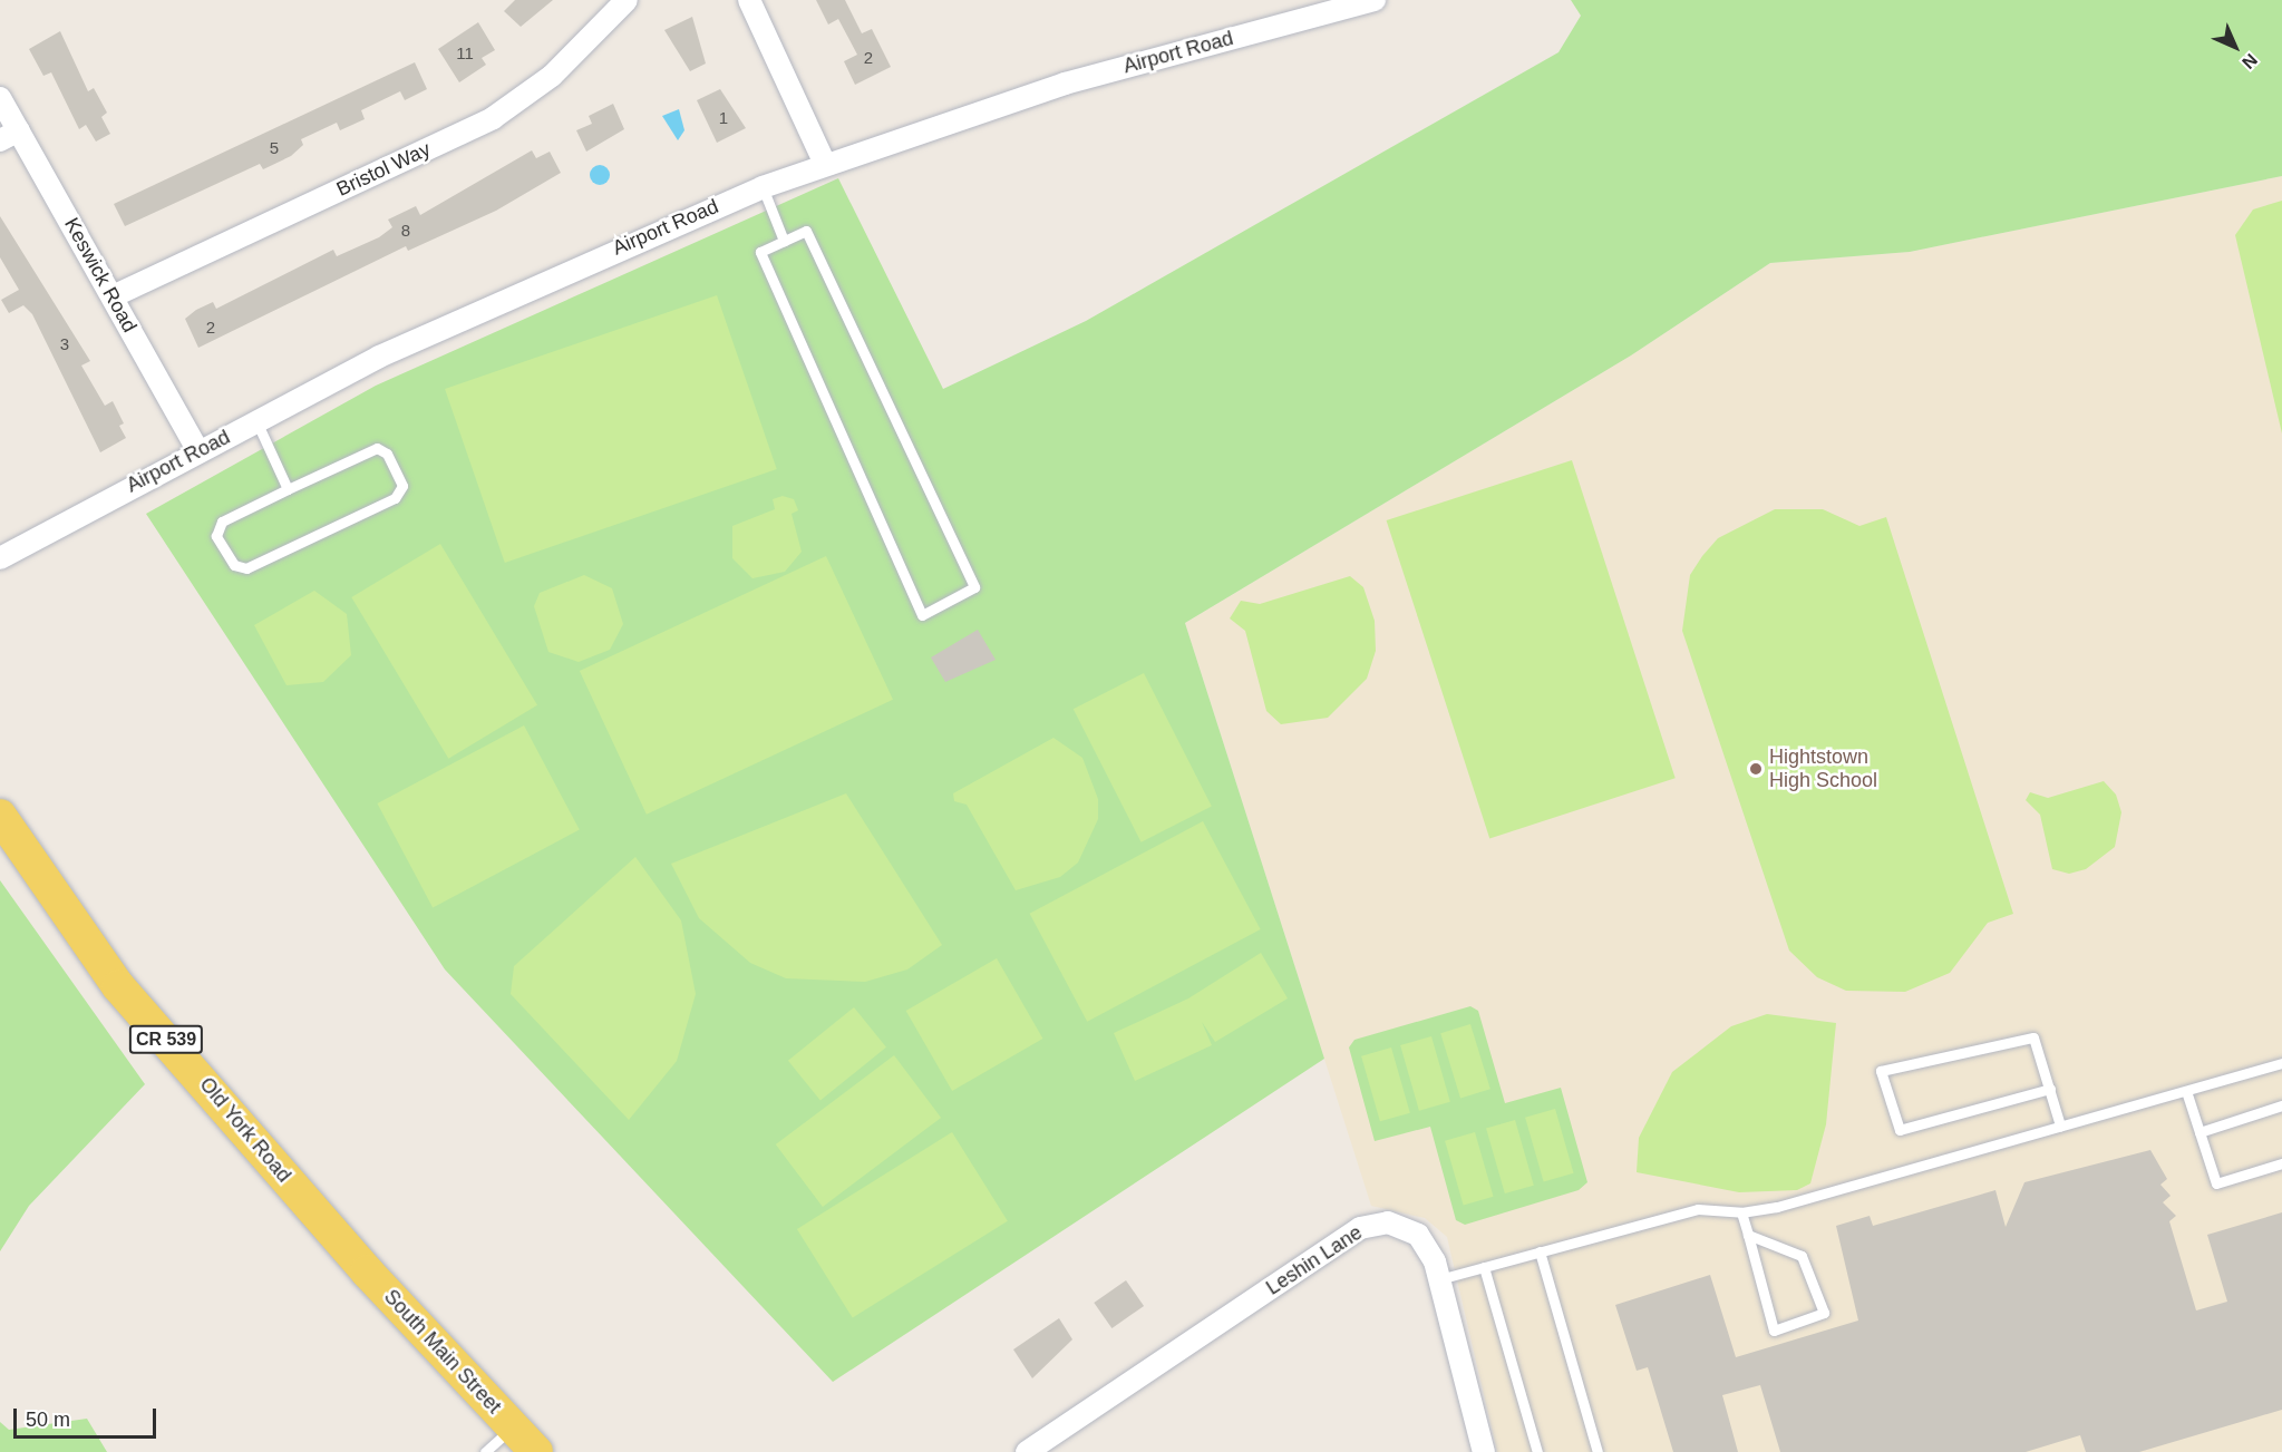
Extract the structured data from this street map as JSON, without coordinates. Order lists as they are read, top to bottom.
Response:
{
  "streets": {
    "main road": ["CR 539", "Old York Road", "South Main Street"],
    "street": [
      "Airport Road",
      "Bristol Way",
      "Keswick Road",
      "Leshin Lane"
    ]
  },
  "crossings": [
    ["Airport Road", "Keswick Road"],
    ["Bristol Way", "Keswick Road"],
    ["Old York Road", "South Main Street"]
  ],
  "places": ["Hightstown High School"],
  "house_numbers": [
    "11",
    "2",
    "1",
    "5",
    "8",
    "2",
    "3"
  ],
  "scale_bar": "50 m",
  "north": "bottom right"
}
